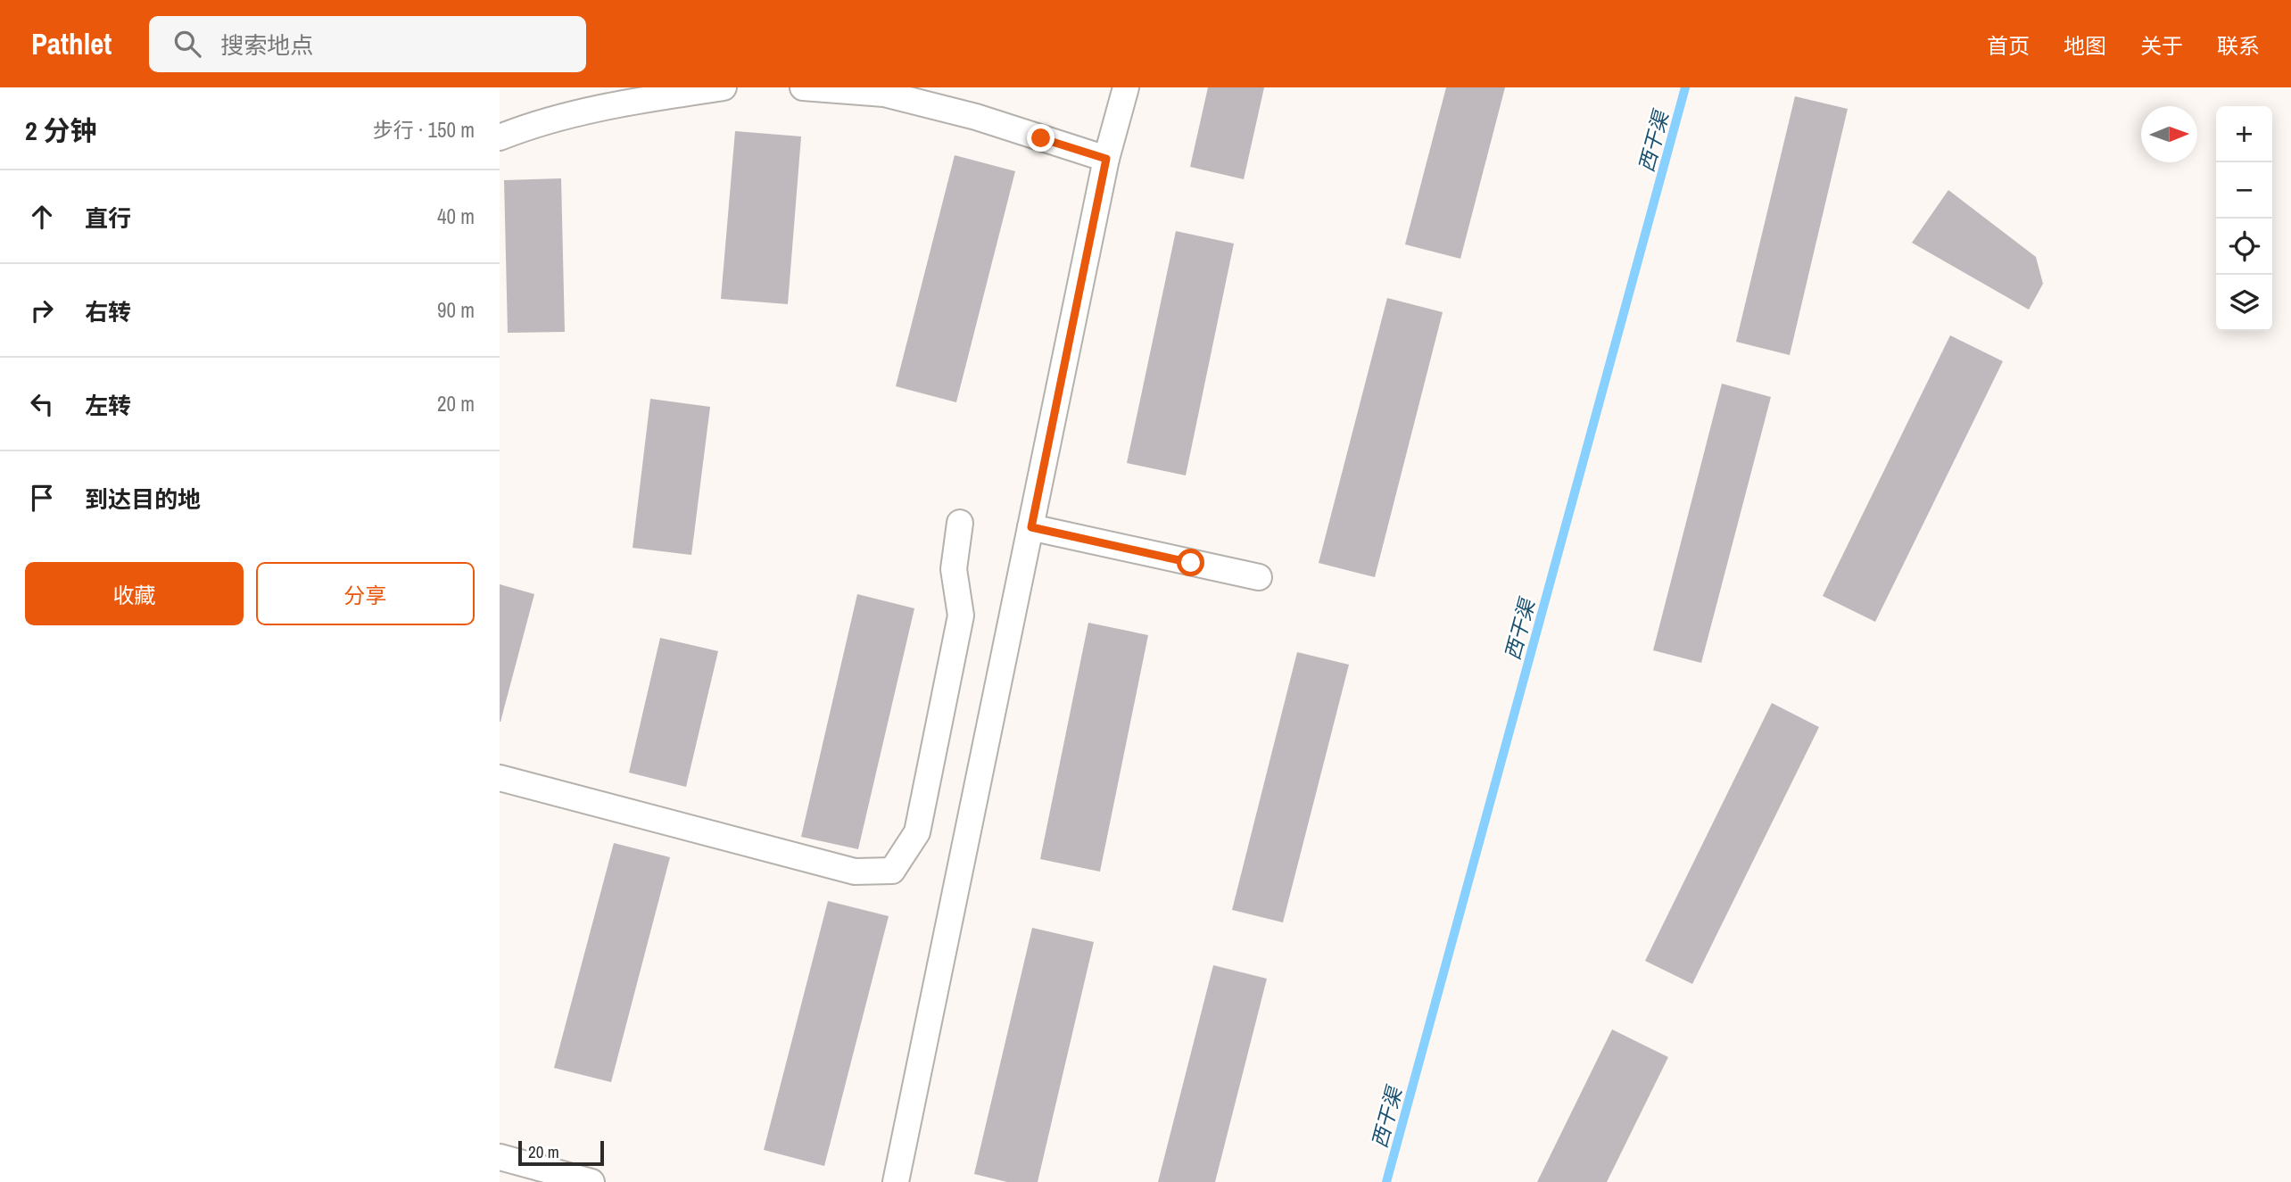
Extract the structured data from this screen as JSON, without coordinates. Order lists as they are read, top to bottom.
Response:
{
  "water": ["西干渠"],
  "scale_bar": "20 m",
  "north": "right",
  "page": {
    "header": "Pathlet",
    "search": "搜索地点",
    "nav": [
      "首页",
      "地图",
      "关于",
      "联系"
    ],
    "heading": ["2 分钟", "步行 · 150 m"],
    "map_buttons": ["+", "−"],
    "list": [
      ["直行", "40 m"],
      ["右转", "90 m"],
      ["左转", "20 m"],
      "到达目的地"
    ],
    "buttons": ["收藏", "分享"],
    "scale": "20 m"
  }
}
